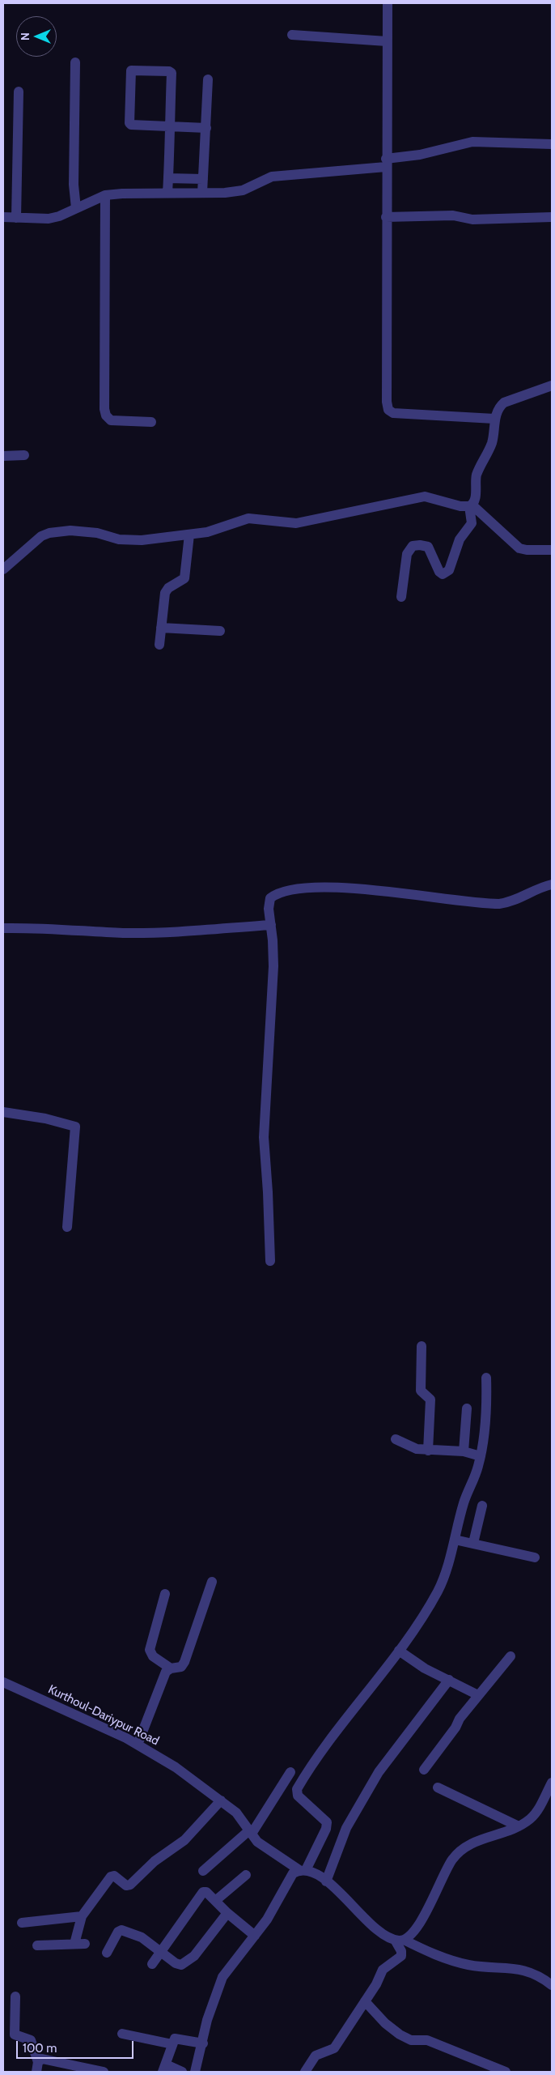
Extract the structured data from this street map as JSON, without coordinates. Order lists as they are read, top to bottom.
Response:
{
  "streets": {
    "street": ["Kurthoul-Dariypur Road"]
  },
  "scale_bar": "100 m",
  "north": "left"
}
